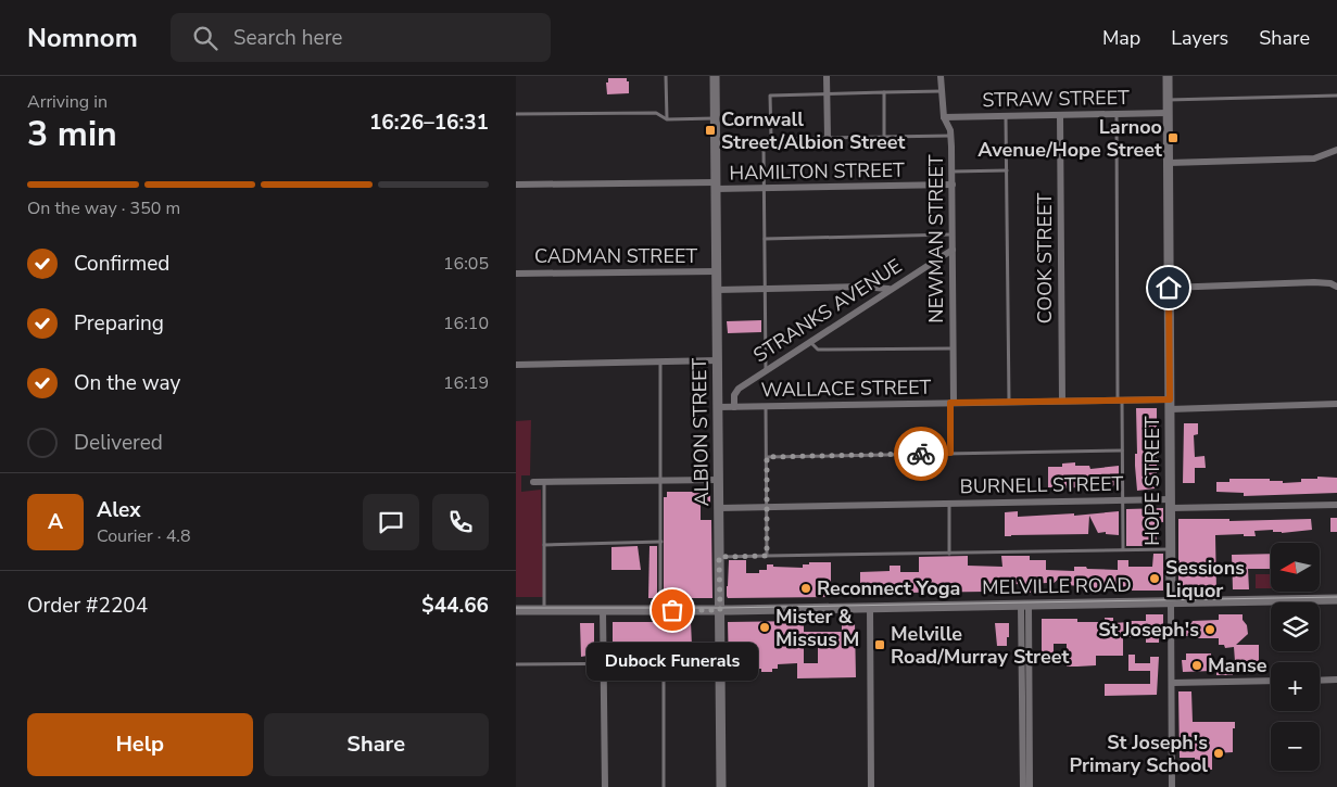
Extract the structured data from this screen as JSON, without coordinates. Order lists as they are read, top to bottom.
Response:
{
  "streets": {
    "street": [
      "STRAW STREET",
      "HAMILTON STREET",
      "NEWMAN STREET",
      "CADMAN STREET",
      "COOK STREET",
      "STRANKS AVENUE",
      "WALLACE STREET",
      "ALBION STREET",
      "HOPE STREET",
      "BURNELL STREET",
      "MELVILLE ROAD"
    ]
  },
  "crossings": [
    ["STRAW STREET", "NEWMAN STREET"],
    ["STRAW STREET", "COOK STREET"],
    ["STRAW STREET", "HOPE STREET"],
    ["HAMILTON STREET", "NEWMAN STREET"],
    ["HAMILTON STREET", "ALBION STREET"],
    ["NEWMAN STREET", "STRANKS AVENUE"],
    ["NEWMAN STREET", "WALLACE STREET"],
    ["CADMAN STREET", "ALBION STREET"],
    ["COOK STREET", "WALLACE STREET"],
    ["STRANKS AVENUE", "WALLACE STREET"],
    ["WALLACE STREET", "ALBION STREET"],
    ["WALLACE STREET", "HOPE STREET"],
    ["ALBION STREET", "BURNELL STREET"],
    ["ALBION STREET", "MELVILLE ROAD"],
    ["HOPE STREET", "BURNELL STREET"],
    ["HOPE STREET", "MELVILLE ROAD"]
  ],
  "places": {
    "transit": ["Cornwall Street/Albion Street", "Larnoo Avenue/Hope Street", "Melville Road/Murray Street"],
    "other": [
      "Sessions Liquor",
      "Reconnect Yoga",
      "Dubock Funerals",
      "Mister & Missus M",
      "St Joseph's",
      "Manse",
      "St Joseph's Primary School"
    ]
  },
  "north": "left",
  "page": {
    "header": "Nomnom",
    "search": "Search here",
    "nav": ["Map", "Layers", "Share"],
    "heading": ["3 min", "Arriving in", "16:26–16:31"],
    "panel": [
      "Alex",
      "Courier · 4.8",
      "Order #2204",
      "$44.66"
    ],
    "bar": "On the way · 350 m",
    "list": [
      ["Confirmed", "16:05"],
      ["Preparing", "16:10"],
      ["On the way", "16:19"],
      "Delivered"
    ],
    "round": "A",
    "map_buttons": ["+", "−"],
    "bubble": "Dubock Funerals",
    "buttons": ["Help", "Share"]
  }
}
